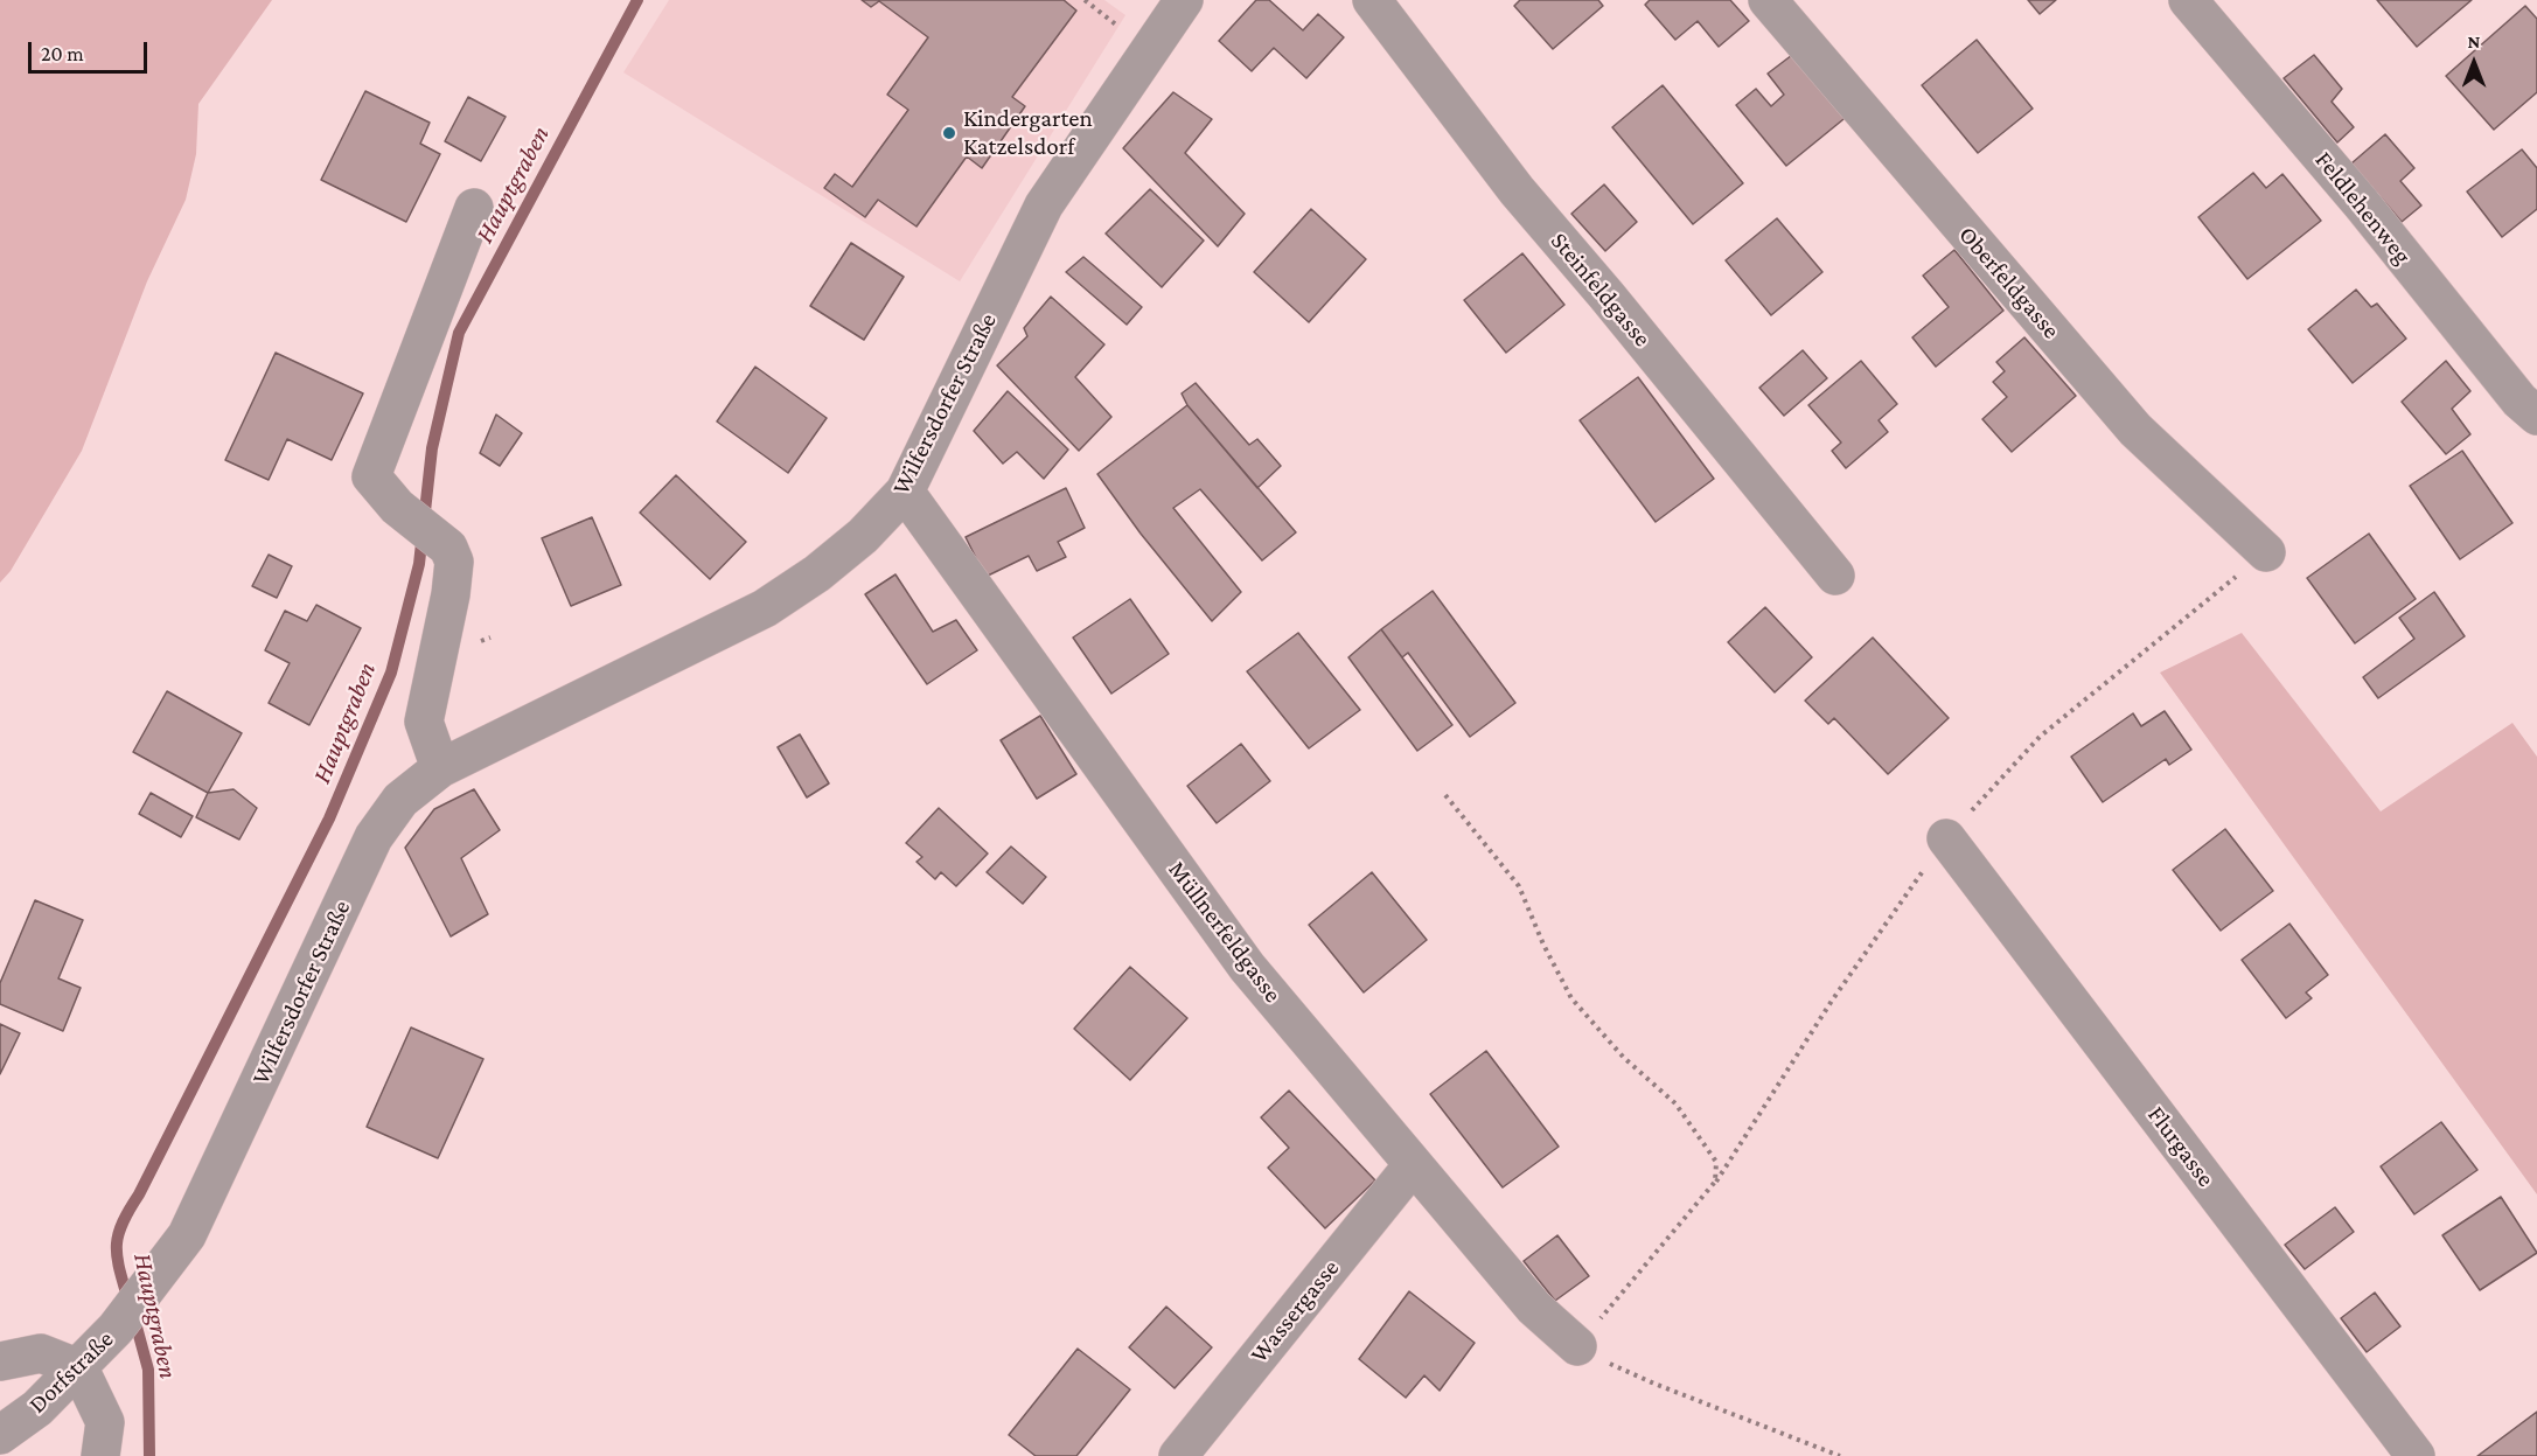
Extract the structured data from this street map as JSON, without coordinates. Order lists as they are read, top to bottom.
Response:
{
  "streets": {
    "street": [
      "Feldlehenweg",
      "Oberfeldgasse",
      "Steinfeldgasse",
      "Wilfersdorfer Straße",
      "Müllnerfeldgasse",
      "Flurgasse",
      "Wassergasse",
      "Dorfstraße"
    ]
  },
  "crossings": [
    ["Wilfersdorfer Straße", "Müllnerfeldgasse"],
    ["Wilfersdorfer Straße", "Dorfstraße"],
    ["Müllnerfeldgasse", "Wassergasse"]
  ],
  "water": ["Hauptgraben"],
  "places": ["Kindergarten Katzelsdorf"],
  "scale_bar": "20 m",
  "north": "top"
}
